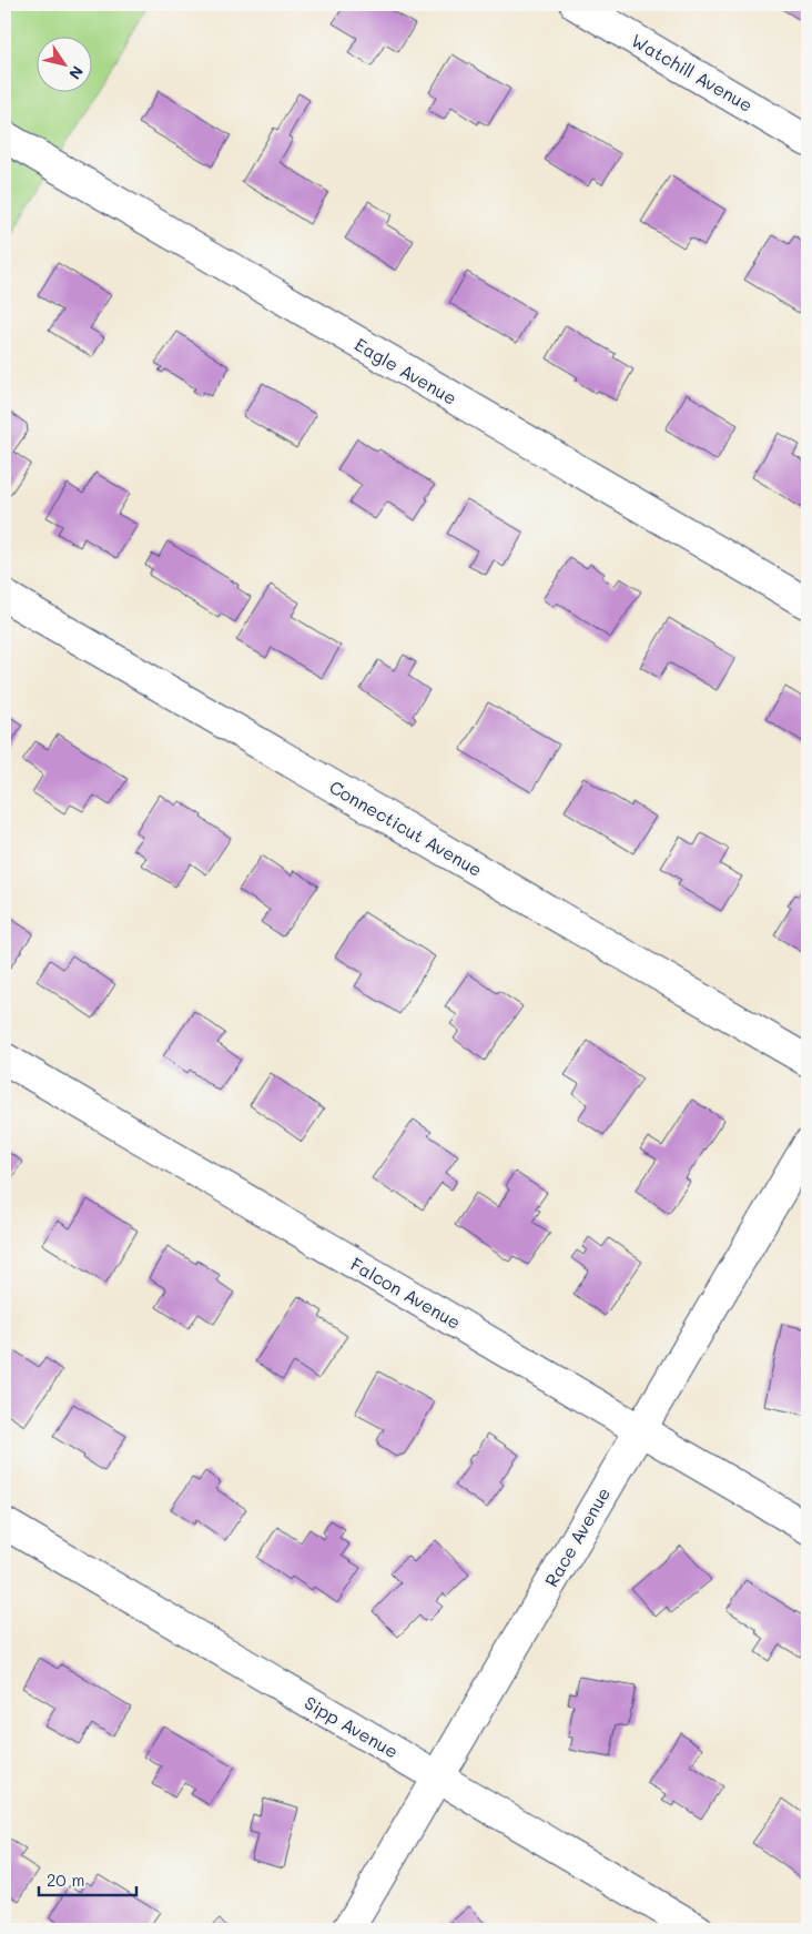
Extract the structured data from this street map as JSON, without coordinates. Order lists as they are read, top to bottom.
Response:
{
  "streets": {
    "street": [
      "Watchill Avenue",
      "Eagle Avenue",
      "Connecticut Avenue",
      "Falcon Avenue",
      "Race Avenue",
      "Sipp Avenue"
    ]
  },
  "crossings": [
    ["Falcon Avenue", "Race Avenue"],
    ["Race Avenue", "Sipp Avenue"]
  ],
  "scale_bar": "20 m",
  "north": "bottom right"
}
